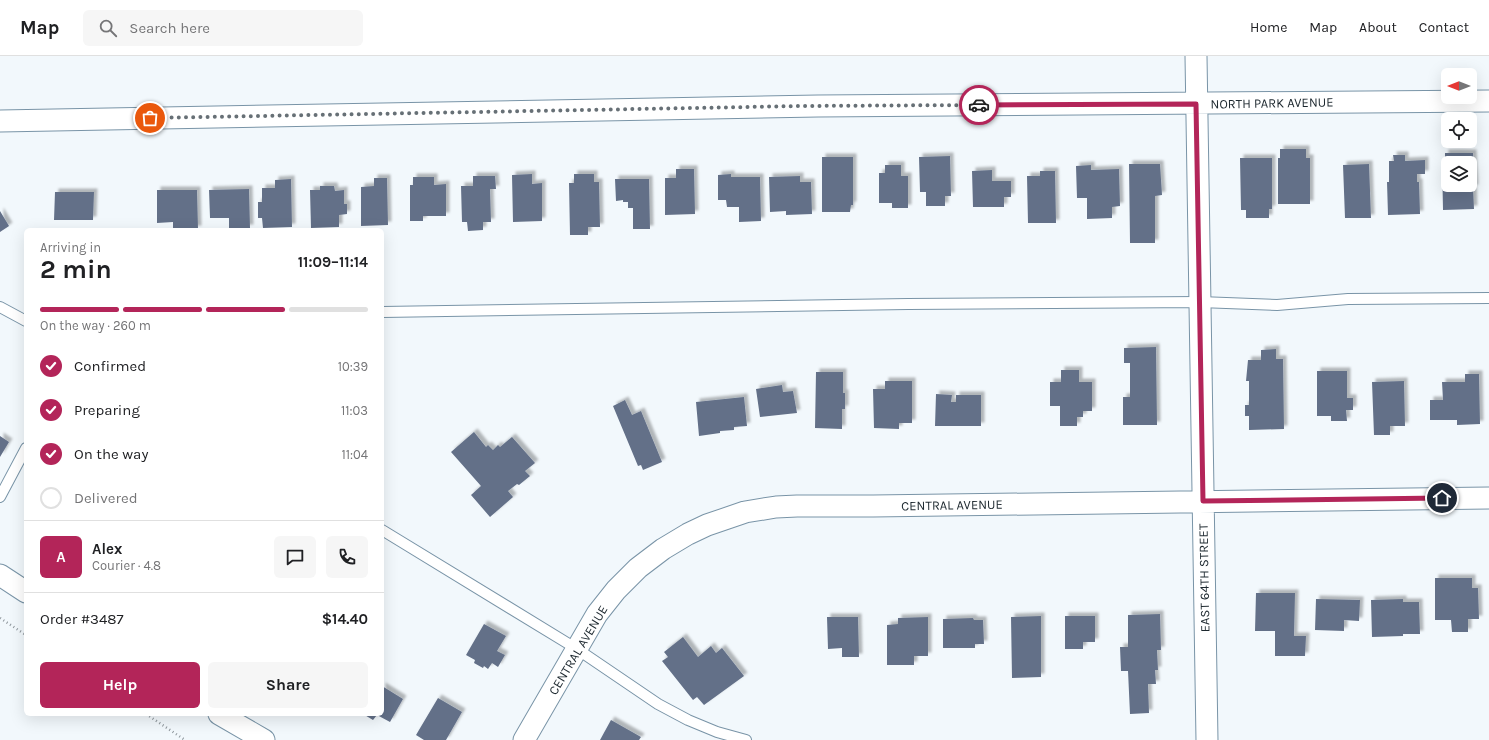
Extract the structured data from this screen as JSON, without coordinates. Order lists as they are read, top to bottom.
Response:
{
  "streets": {
    "street": ["NORTH PARK AVENUE", "CENTRAL AVENUE", "EAST 64TH STREET"]
  },
  "crossings": [
    ["NORTH PARK AVENUE", "EAST 64TH STREET"],
    ["CENTRAL AVENUE", "EAST 64TH STREET"]
  ],
  "north": "left",
  "page": {
    "header": "Map",
    "search": "Search here",
    "nav": [
      "Home",
      "Map",
      "About",
      "Contact"
    ],
    "heading": ["2 min", "Arriving in", "11:09–11:14"],
    "panel": [
      "Alex",
      "Courier · 4.8",
      "Order #3487",
      "$14.40"
    ],
    "bar": "On the way · 260 m",
    "list": [
      ["Confirmed", "10:39"],
      ["Preparing", "11:03"],
      ["On the way", "11:04"],
      "Delivered"
    ],
    "round": "A",
    "buttons": ["Help", "Share"]
  }
}
